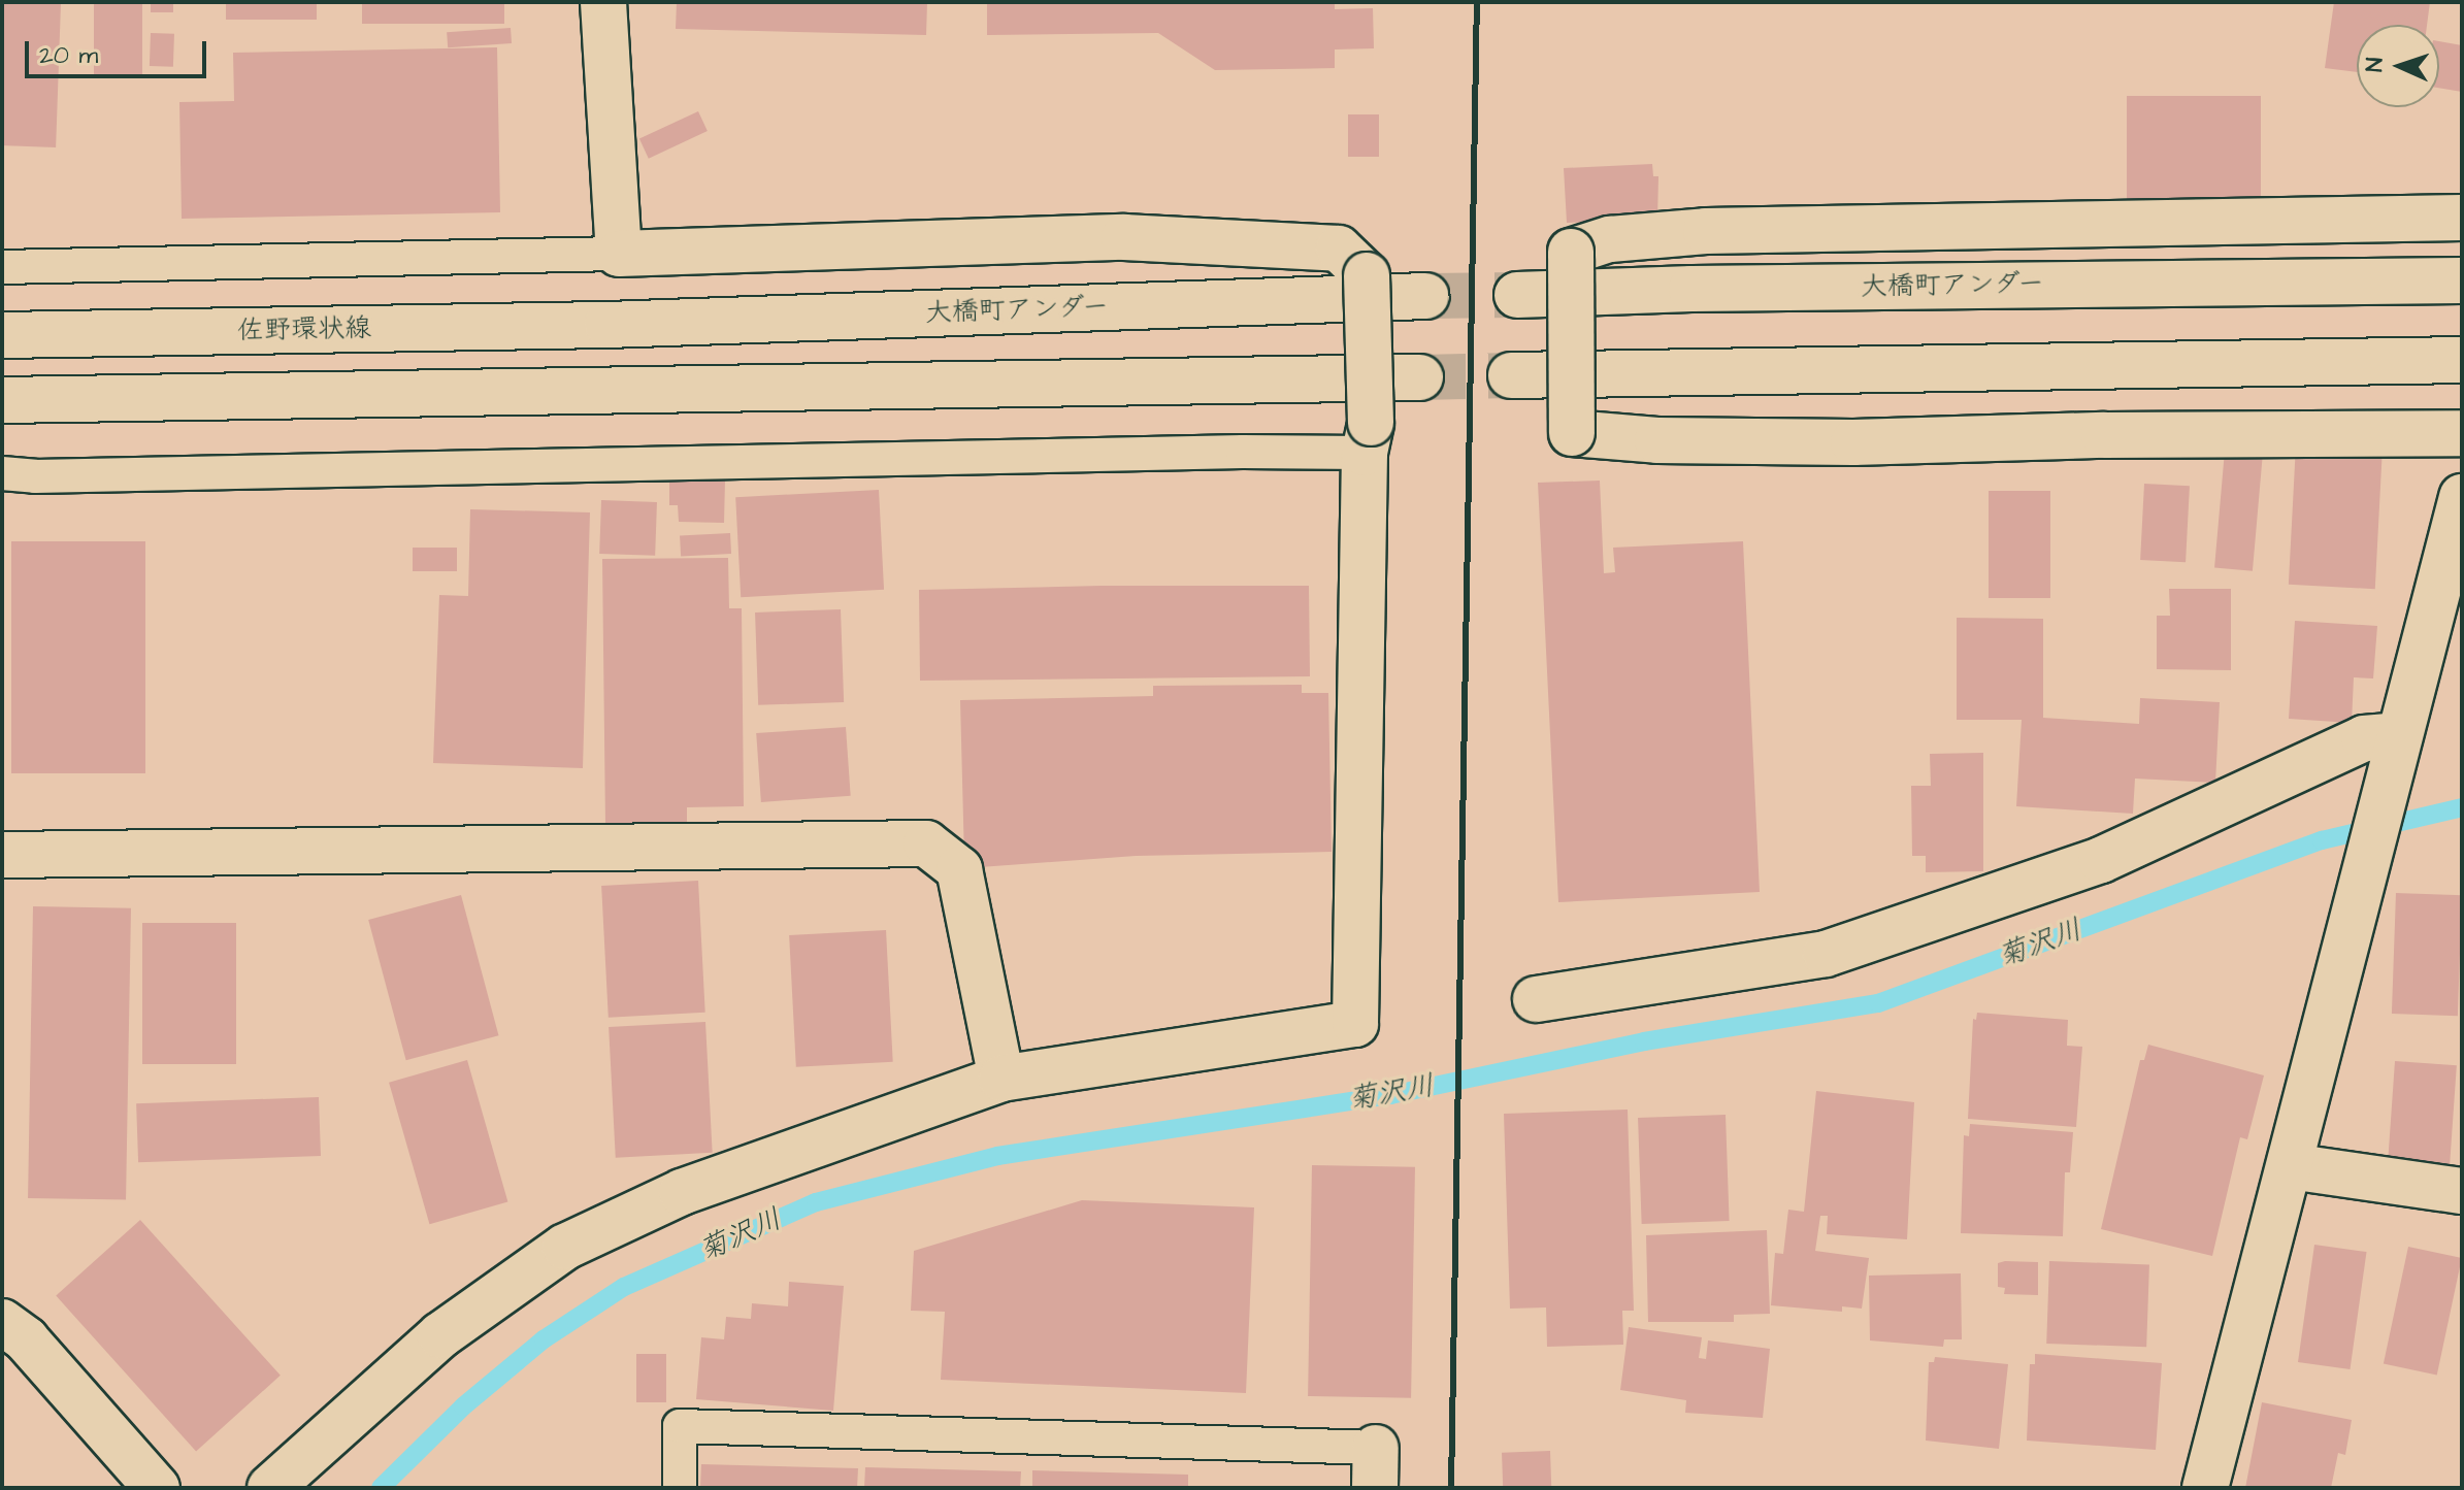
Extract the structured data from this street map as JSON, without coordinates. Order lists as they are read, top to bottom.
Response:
{
  "streets": {
    "street": ["大橋町アンダー", "佐野環状線"]
  },
  "crossings": [
    ["大橋町アンダー", "佐野環状線"]
  ],
  "water": ["菊沢川"],
  "scale_bar": "20 m",
  "north": "left"
}
